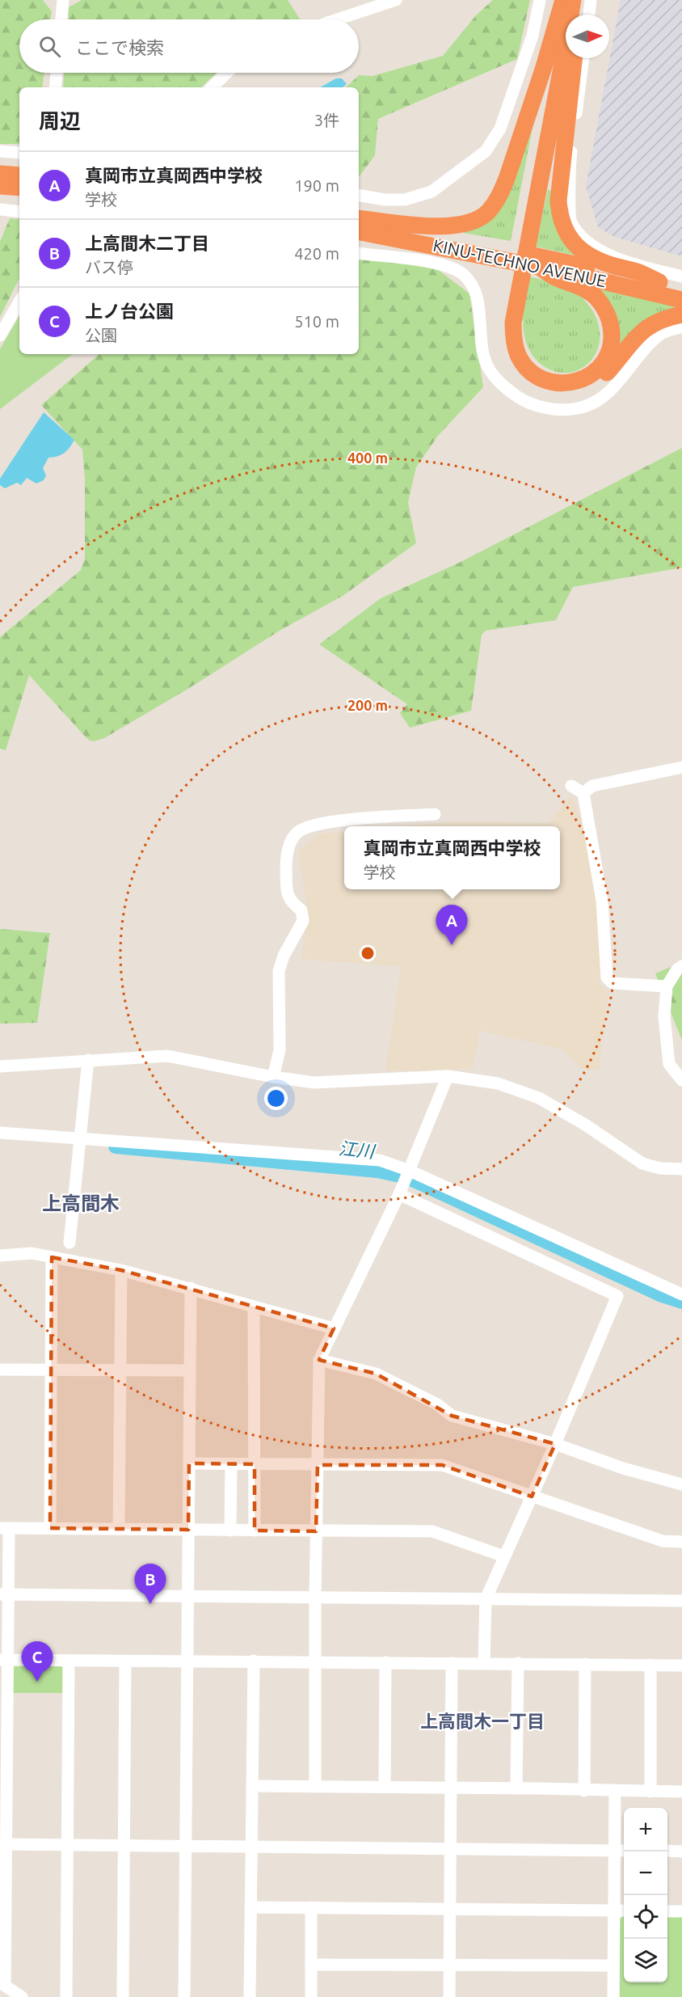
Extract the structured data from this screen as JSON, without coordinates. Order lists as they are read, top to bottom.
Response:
{
  "streets": {
    "highway": ["KINU-TECHNO AVENUE"]
  },
  "districts": ["上高間木", "上高間木一丁目"],
  "water": ["江川"],
  "north": "right",
  "page": {
    "search": "ここで検索",
    "heading": ["周辺", "3件"],
    "list": [
      {
        "mark": "A",
        "name": "真岡市立真岡西中学校",
        "note": "学校",
        "value": "190 m"
      },
      {
        "mark": "B",
        "name": "上高間木二丁目",
        "note": "バス停",
        "value": "420 m"
      },
      {
        "mark": "C",
        "name": "上ノ台公園",
        "note": "公園",
        "value": "510 m"
      }
    ],
    "popup": ["真岡市立真岡西中学校", "学校"],
    "pins": ["A", "B", "C"],
    "map_buttons": ["+", "−"]
  },
  "rings": ["400 m", "200 m"]
}
